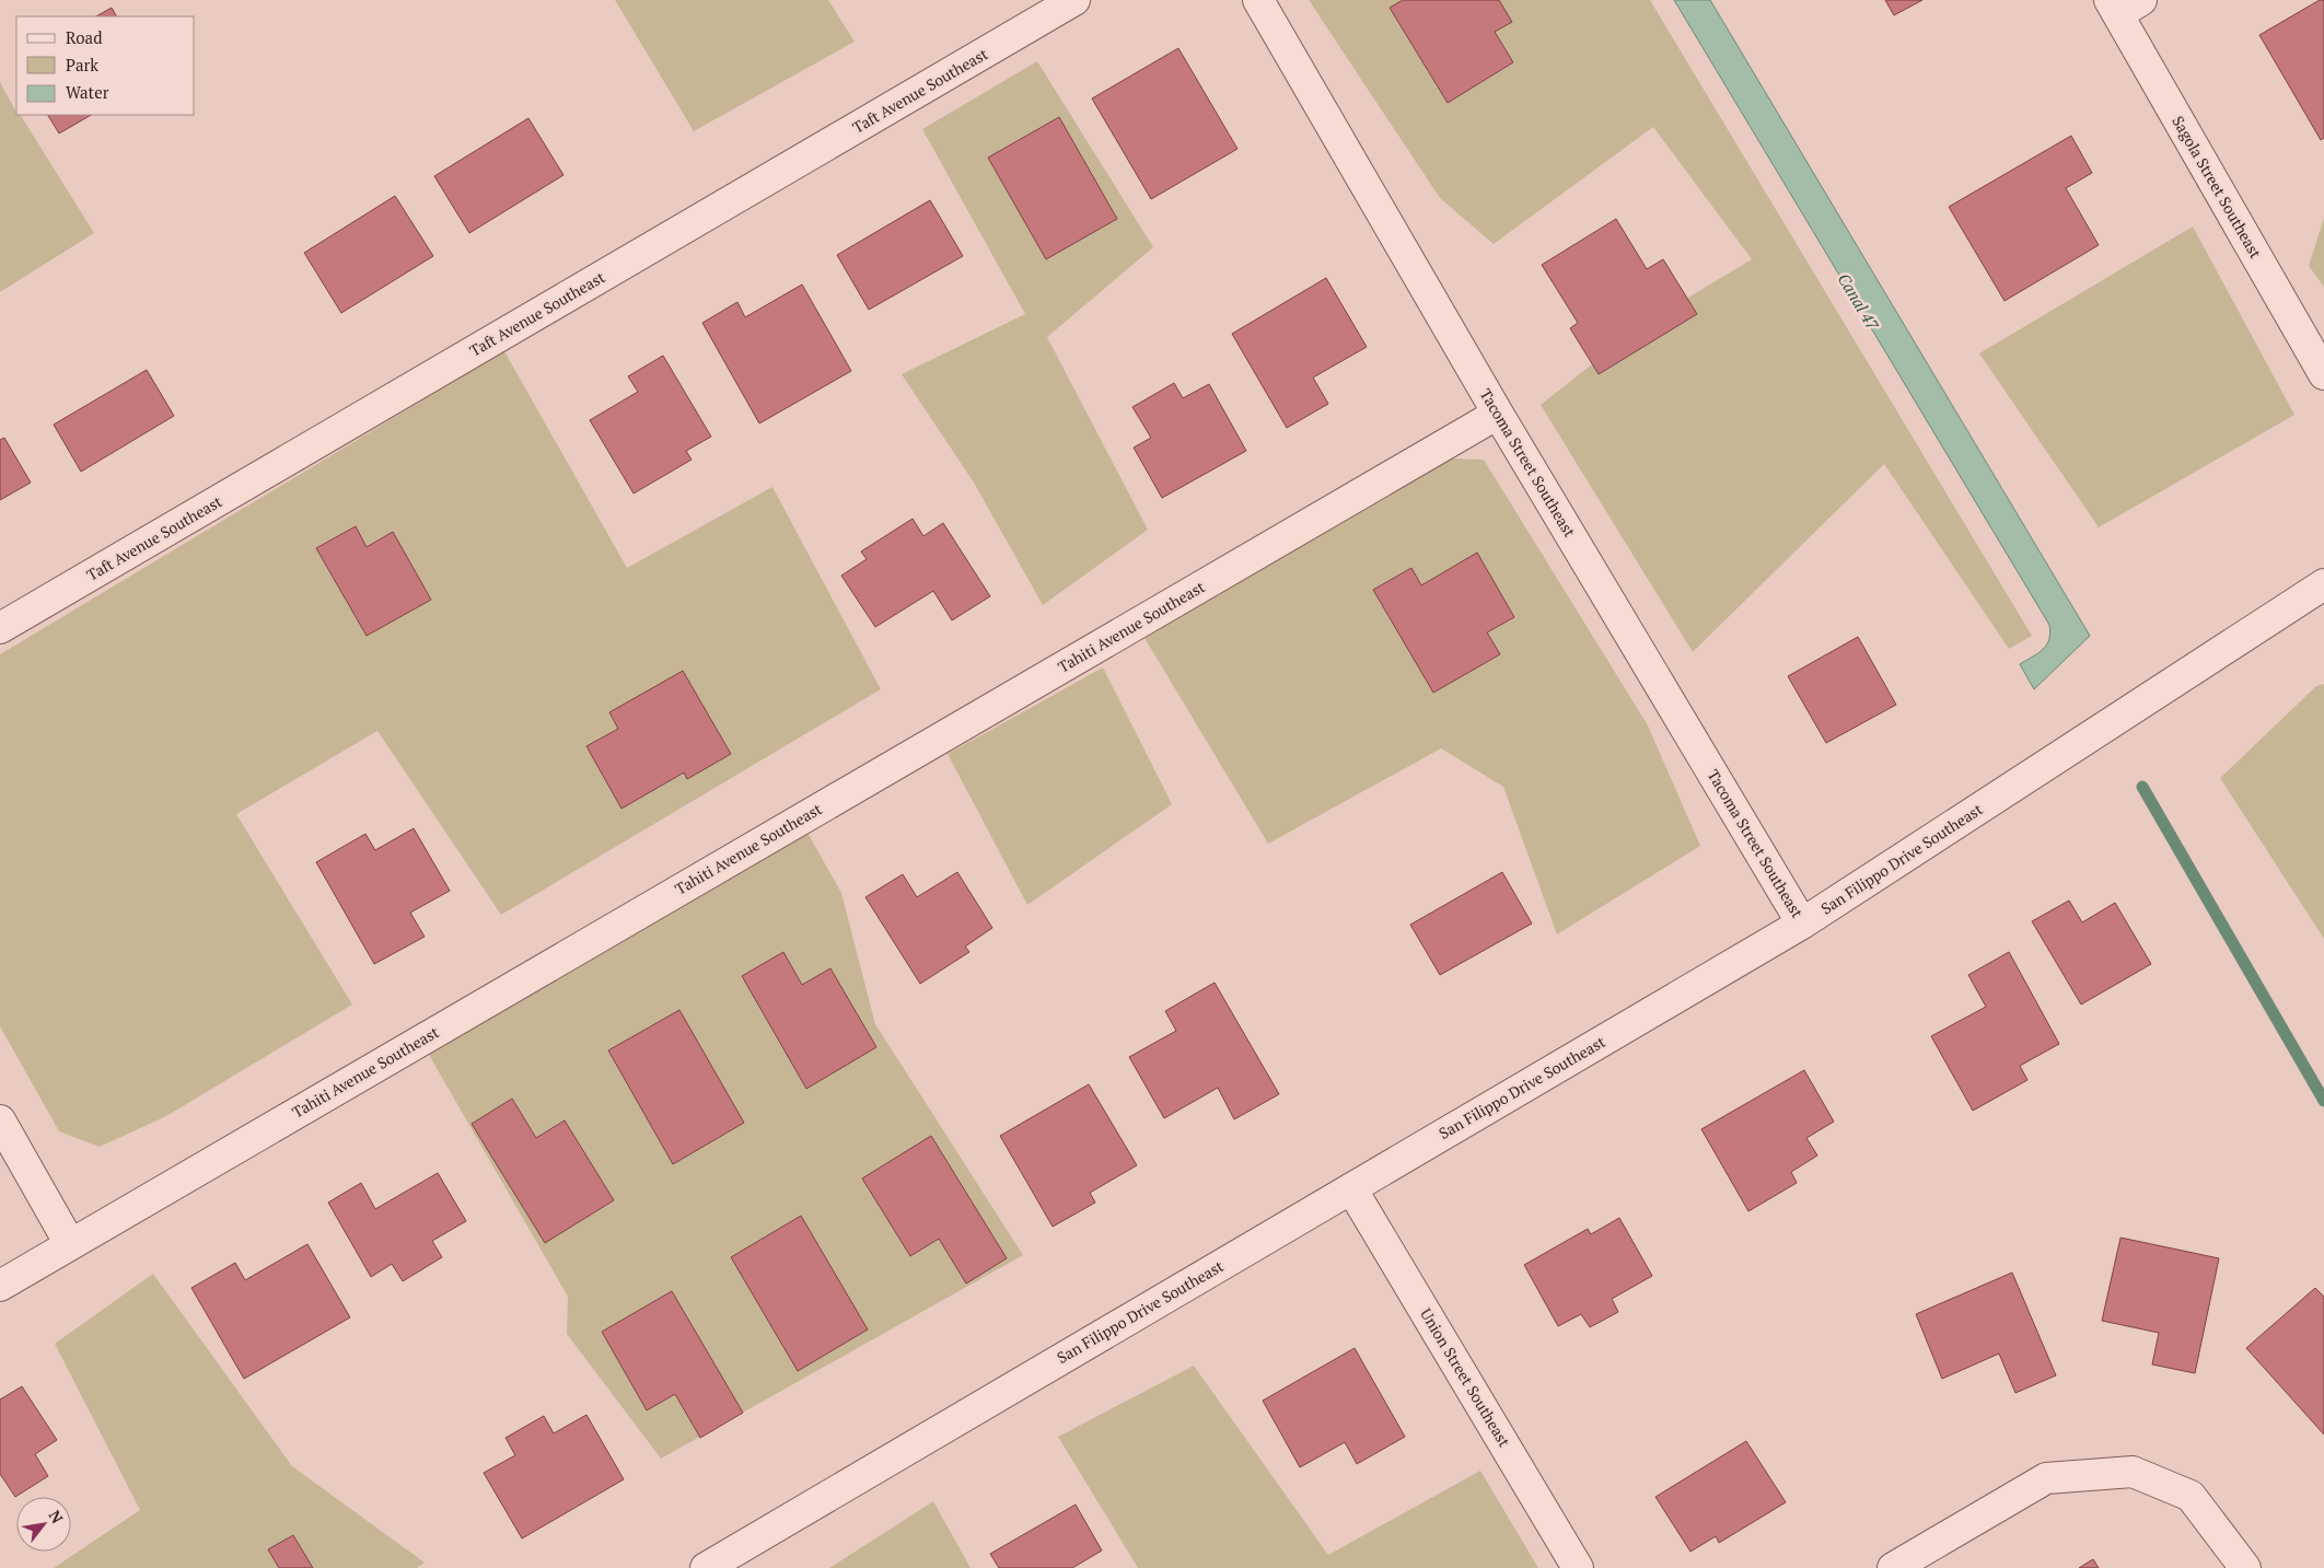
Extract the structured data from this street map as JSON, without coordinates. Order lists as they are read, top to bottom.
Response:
{
  "streets": {
    "street": [
      "Taft Avenue Southeast",
      "Sagola Street Southeast",
      "Tacoma Street Southeast",
      "Tahiti Avenue Southeast",
      "San Filippo Drive Southeast",
      "Union Street Southeast"
    ]
  },
  "crossings": [
    ["Tacoma Street Southeast", "Tahiti Avenue Southeast"],
    ["Tacoma Street Southeast", "San Filippo Drive Southeast"],
    ["San Filippo Drive Southeast", "Union Street Southeast"]
  ],
  "water": ["Canal 47"],
  "legend": ["Road", "Park", "Water"],
  "north": "top right"
}
